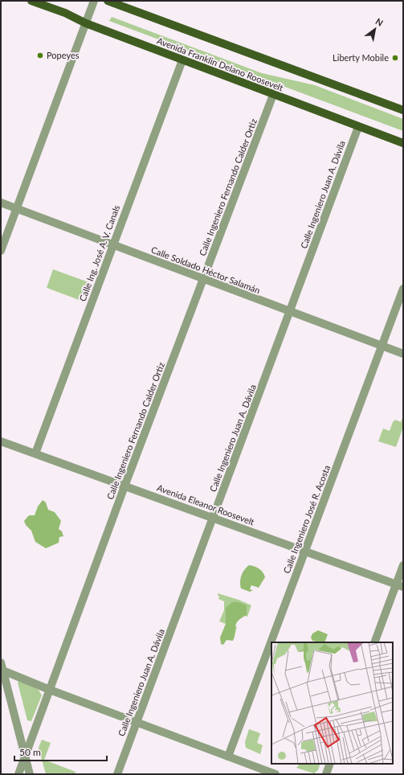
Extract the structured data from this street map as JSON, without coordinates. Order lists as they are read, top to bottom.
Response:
{
  "streets": {
    "main road": ["Avenida Franklin Delano Roosevelt"],
    "street": [
      "Calle Ingeniero Fernando Calder Ortiz",
      "Calle Ingeniero Juan A. Dávila",
      "Calle Ing. José A. V. Canals",
      "Calle Soldado Héctor Salamán",
      "Avenida Eleanor Roosevelt",
      "Calle Ingeniero José R. Acosta"
    ]
  },
  "crossings": [
    ["Avenida Franklin Delano Roosevelt", "Calle Ingeniero Fernando Calder Ortiz"],
    ["Avenida Franklin Delano Roosevelt", "Calle Ingeniero Juan A. Dávila"],
    ["Avenida Franklin Delano Roosevelt", "Calle Ing. José A. V. Canals"],
    ["Calle Ingeniero Fernando Calder Ortiz", "Calle Soldado Héctor Salamán"],
    ["Calle Ingeniero Fernando Calder Ortiz", "Avenida Eleanor Roosevelt"],
    ["Calle Ingeniero Juan A. Dávila", "Calle Soldado Héctor Salamán"],
    ["Calle Ingeniero Juan A. Dávila", "Avenida Eleanor Roosevelt"],
    ["Calle Ing. José A. V. Canals", "Calle Soldado Héctor Salamán"],
    ["Calle Ing. José A. V. Canals", "Avenida Eleanor Roosevelt"],
    ["Calle Soldado Héctor Salamán", "Calle Ingeniero José R. Acosta"],
    ["Avenida Eleanor Roosevelt", "Calle Ingeniero José R. Acosta"]
  ],
  "places": ["Popeyes", "Liberty Mobile"],
  "scale_bar": "50 m",
  "north": "top right"
}
